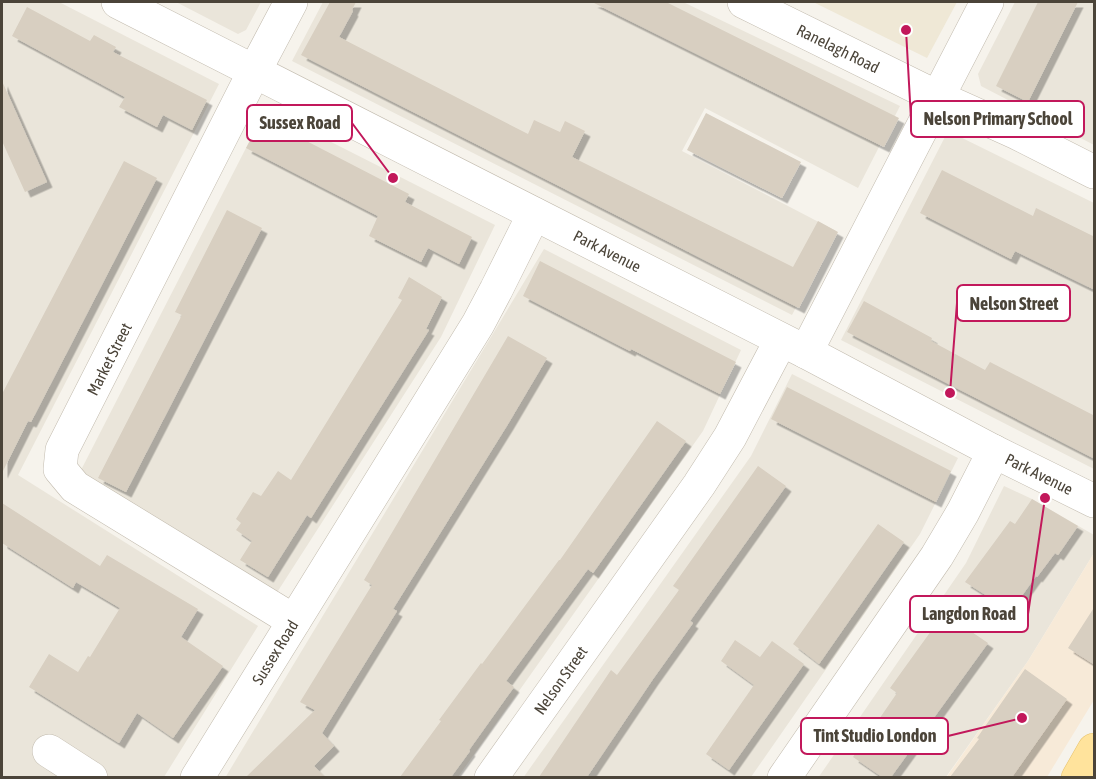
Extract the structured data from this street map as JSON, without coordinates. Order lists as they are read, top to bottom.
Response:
{
  "streets": {
    "street": [
      "Ranelagh Road",
      "Park Avenue",
      "Market Street",
      "Sussex Road",
      "Nelson Street"
    ]
  },
  "crossings": [
    ["Ranelagh Road", "Nelson Street"],
    ["Park Avenue", "Market Street"],
    ["Park Avenue", "Sussex Road"],
    ["Park Avenue", "Nelson Street"],
    ["Market Street", "Sussex Road"]
  ],
  "places": [
    "Nelson Primary School",
    "Sussex Road",
    "Nelson Street",
    "Langdon Road",
    "Tint Studio London"
  ]
}
